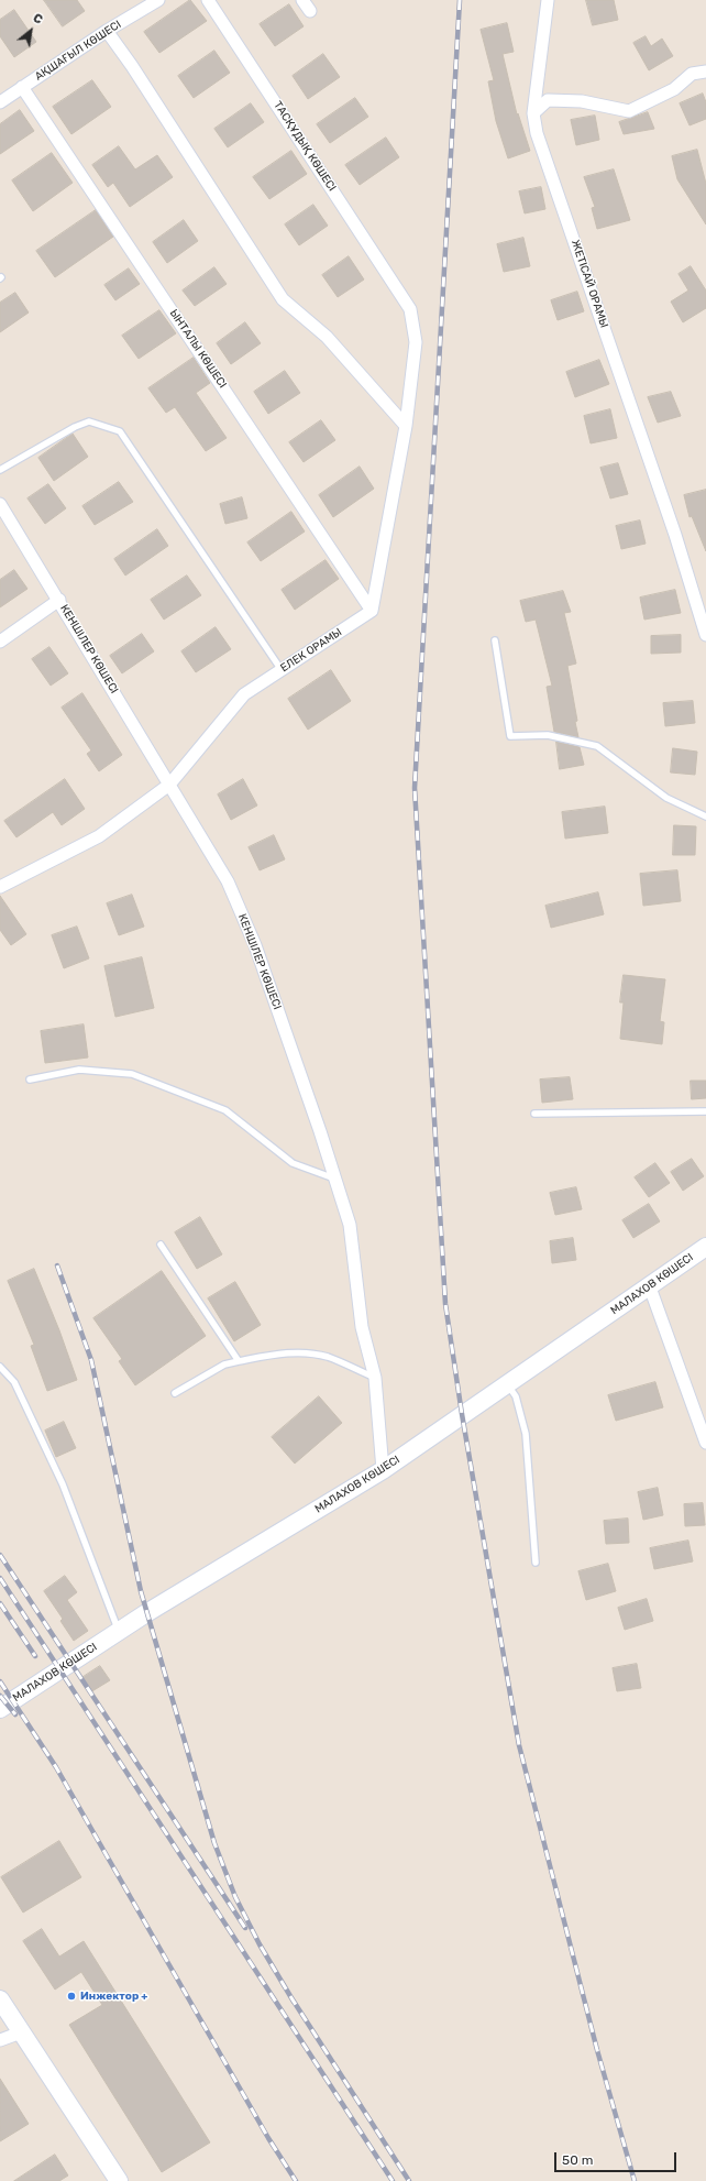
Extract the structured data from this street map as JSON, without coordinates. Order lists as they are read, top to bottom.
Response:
{
  "streets": {
    "main road": ["МАЛАХОВ КӨШЕСІ"],
    "street": [
      "АҚШАҒЫЛ КӨШЕСІ",
      "ТАСҚҰДЫҚ КӨШЕСІ",
      "ЖЕТІСАЙ ОРАМЫ",
      "ЫНТАЛЫ КӨШЕСІ",
      "КЕНШІЛЕР КӨШЕСІ",
      "ЕЛЕК ОРАМЫ"
    ]
  },
  "crossings": [
    ["АҚШАҒЫЛ КӨШЕСІ", "ЫНТАЛЫ КӨШЕСІ"],
    ["ЫНТАЛЫ КӨШЕСІ", "ЕЛЕК ОРАМЫ"],
    ["КЕНШІЛЕР КӨШЕСІ", "ЕЛЕК ОРАМЫ"],
    ["КЕНШІЛЕР КӨШЕСІ", "МАЛАХОВ КӨШЕСІ"]
  ],
  "places": ["Инжектор +"],
  "scale_bar": "50 m",
  "north": "top right"
}
